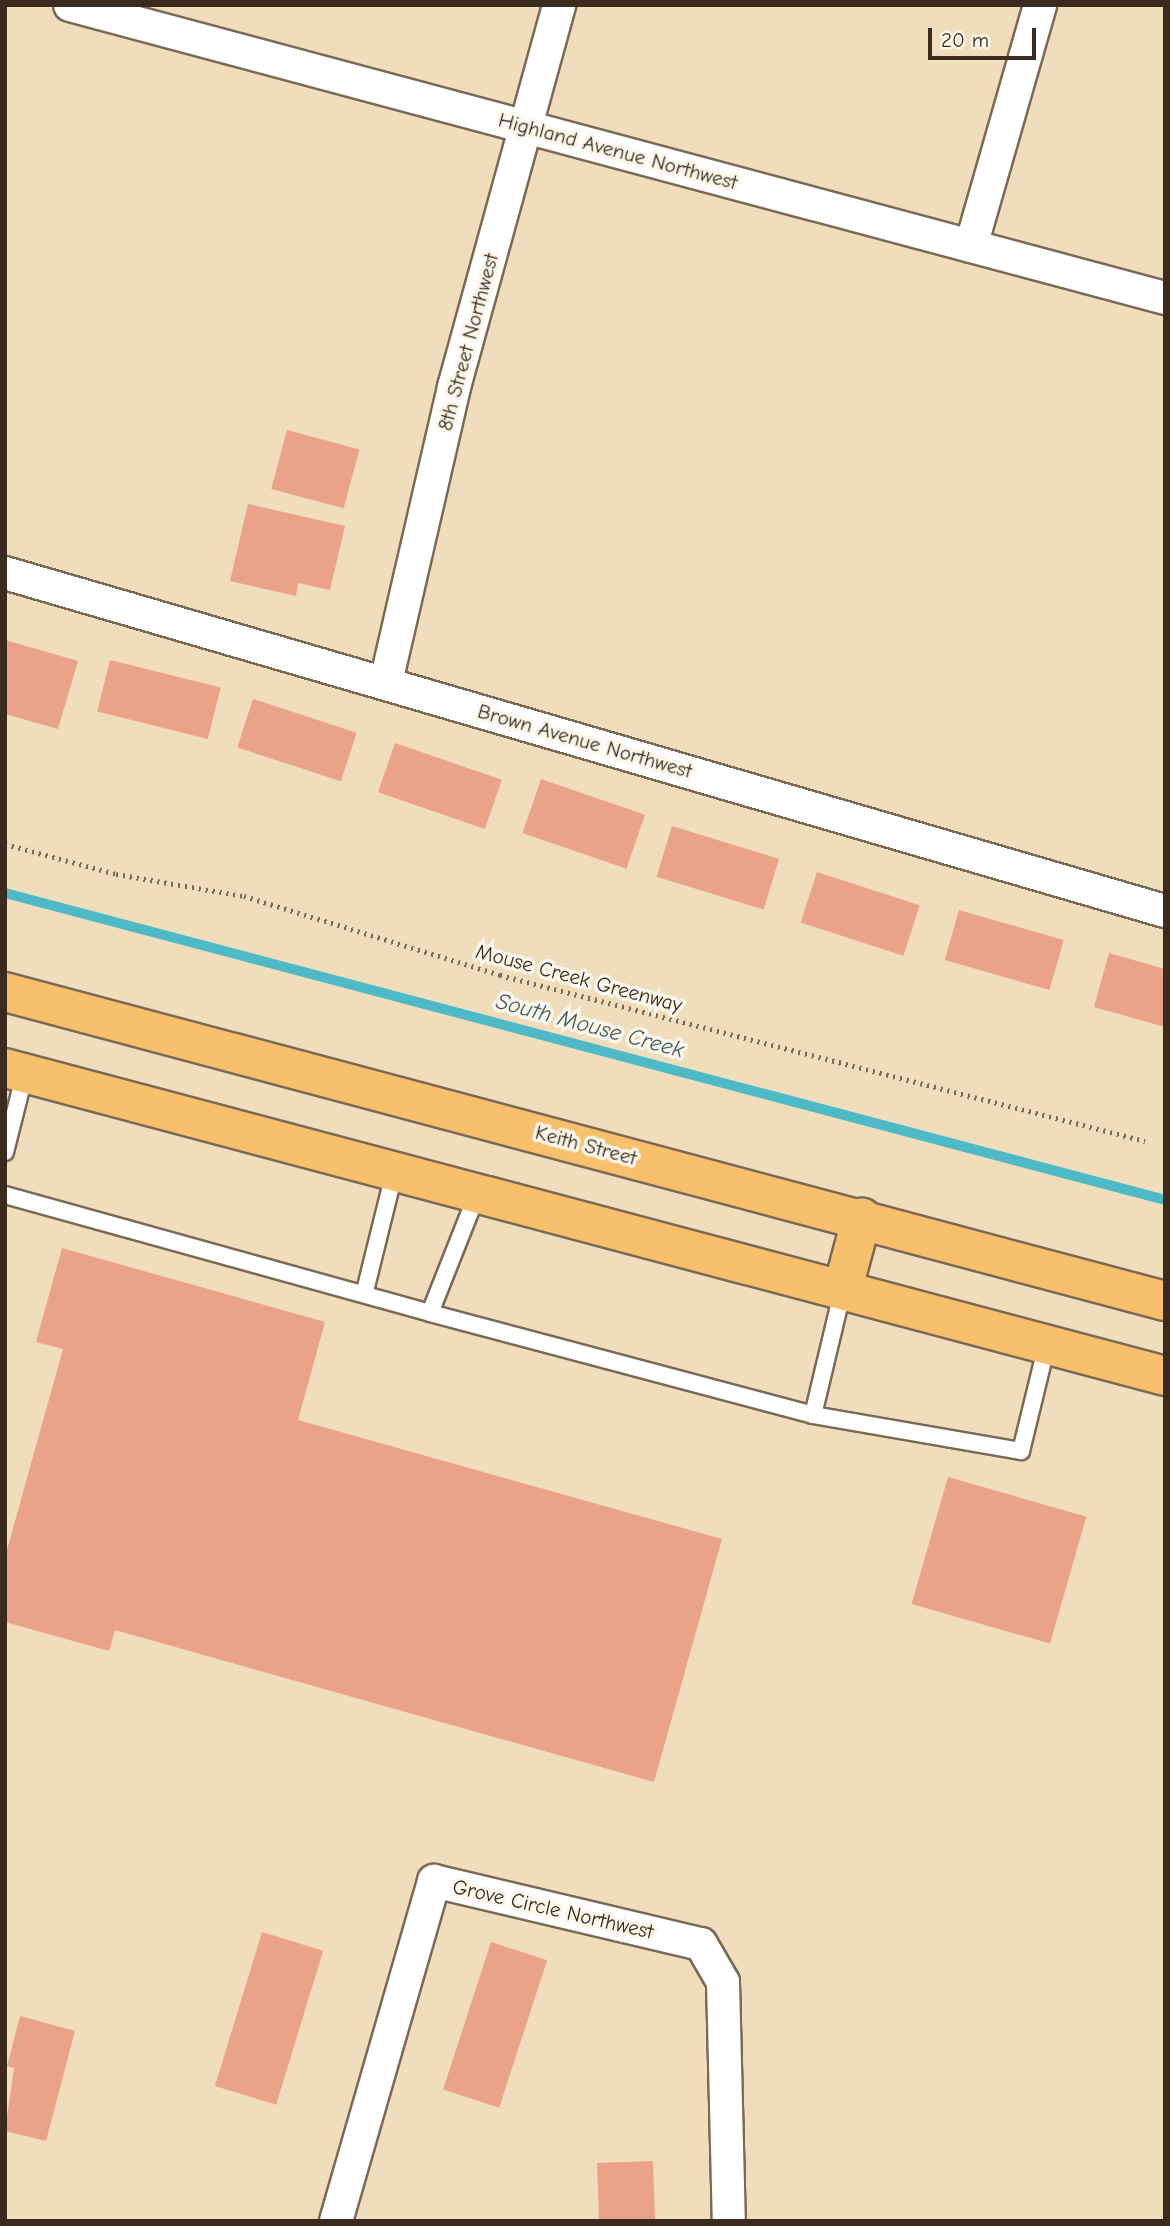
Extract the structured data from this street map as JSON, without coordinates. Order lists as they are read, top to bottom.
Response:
{
  "streets": {
    "main road": ["Keith Street"],
    "street": [
      "Highland Avenue Northwest",
      "8th Street Northwest",
      "Brown Avenue Northwest",
      "Grove Circle Northwest"
    ],
    "path": ["Mouse Creek Greenway"]
  },
  "crossings": [
    ["Highland Avenue Northwest", "8th Street Northwest"],
    ["8th Street Northwest", "Brown Avenue Northwest"]
  ],
  "water": ["South Mouse Creek"],
  "scale_bar": "20 m"
}
